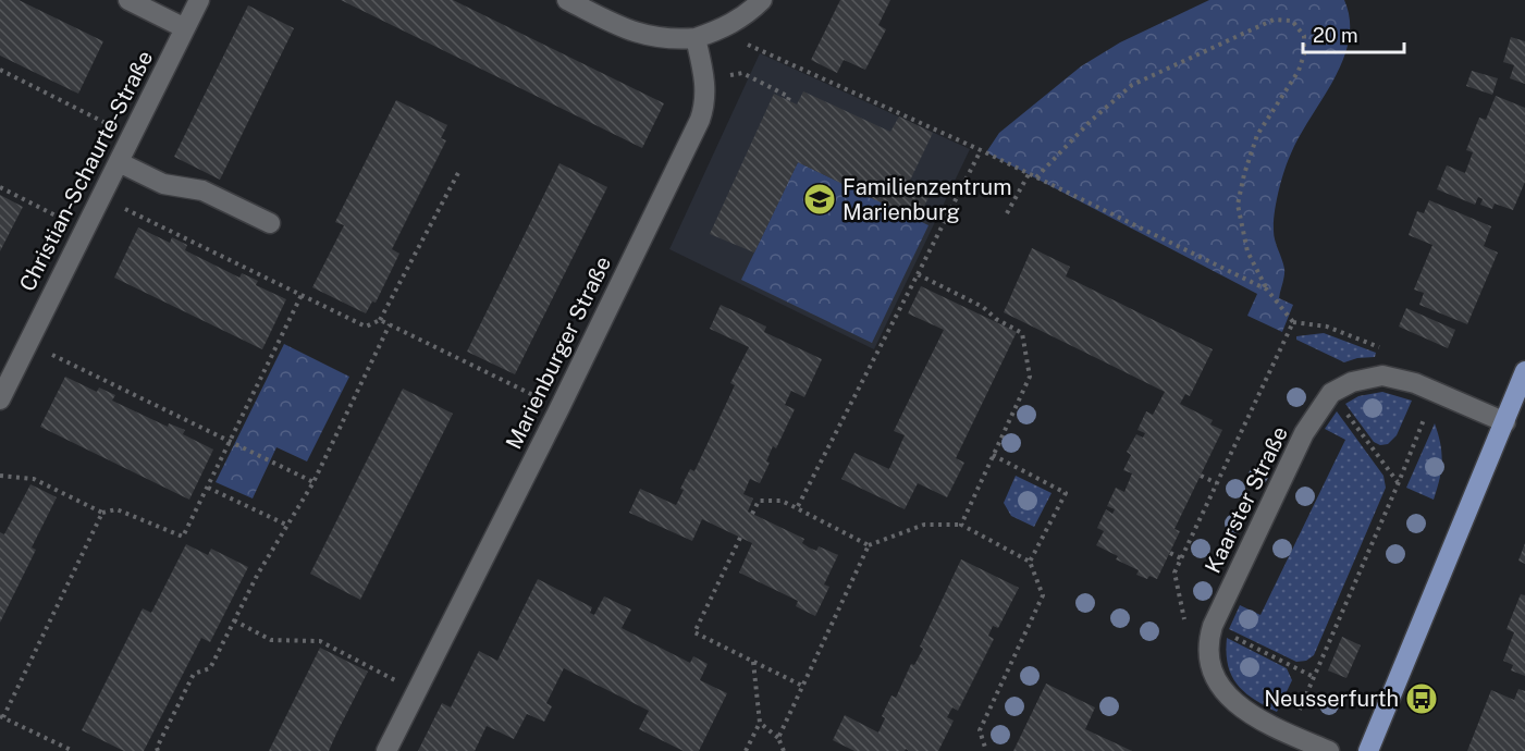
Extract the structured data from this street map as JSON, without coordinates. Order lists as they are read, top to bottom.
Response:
{
  "streets": {
    "street": ["Christian-Schaurte-Straße", "Marienburger Straße", "Kaarster Straße"]
  },
  "places": {
    "school or university": ["Familienzentrum Marienburg"],
    "bus stop": ["Neusserfurth"]
  },
  "scale_bar": "20 m"
}
